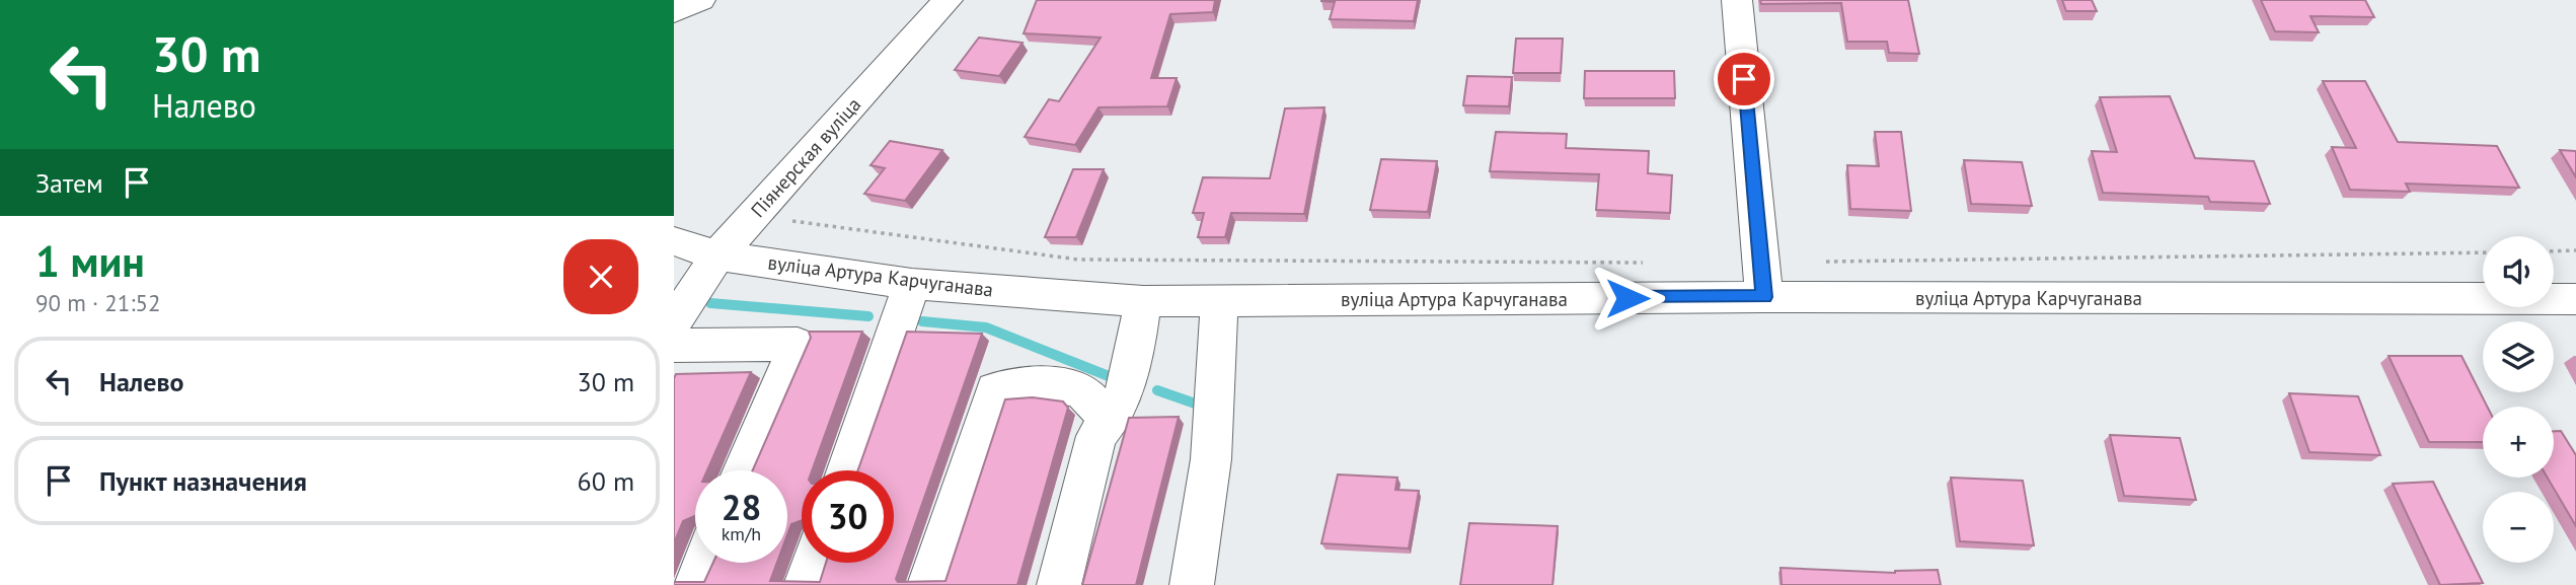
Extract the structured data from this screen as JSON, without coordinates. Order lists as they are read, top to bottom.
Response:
{
  "streets": {
    "street": ["Піянерская вуліца", "вуліца Артура Карчуганава"]
  },
  "crossings": [
    ["Піянерская вуліца", "вуліца Артура Карчуганава"]
  ],
  "page": {
    "turn": ["30 m", "Налево"],
    "then": "Затем",
    "heading": ["1 мин", "90 m · 21:52"],
    "map_buttons": ["+", "−"],
    "list": [
      {
        "name": "Налево",
        "value": "30 m"
      },
      {
        "name": "Пункт назначения",
        "value": "60 m"
      }
    ],
    "speed": "28 km/h",
    "limit": "30"
  }
}
